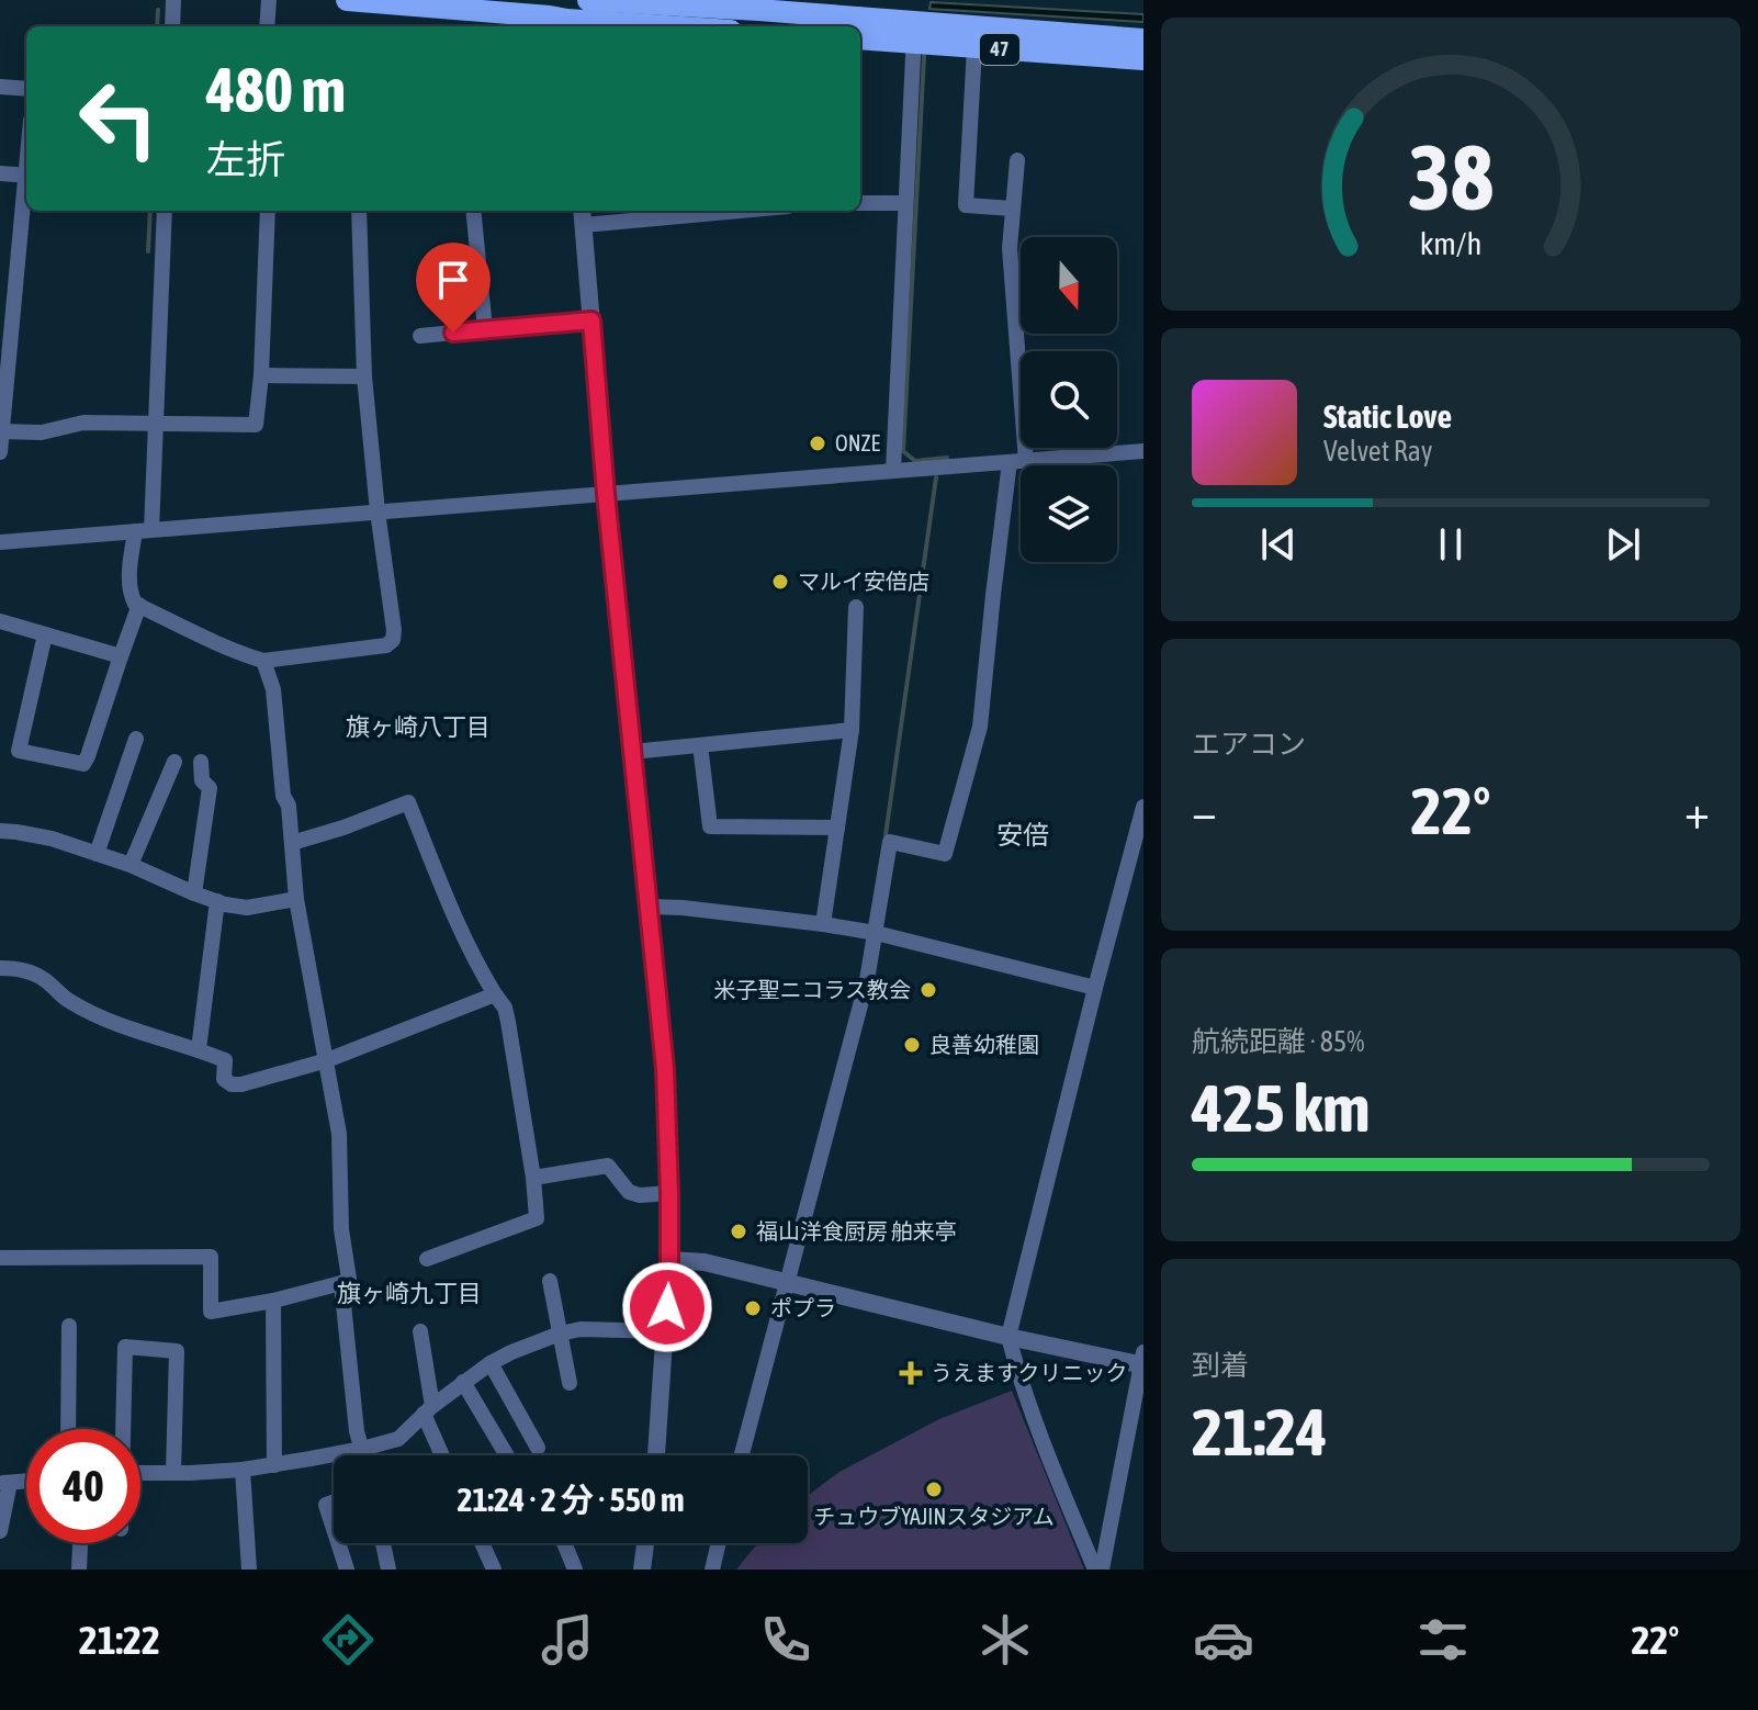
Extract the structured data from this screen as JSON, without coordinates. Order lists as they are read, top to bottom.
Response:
{
  "streets": {
    "main road": ["47"]
  },
  "districts": ["旗ヶ崎八丁目", "安倍", "旗ヶ崎九丁目"],
  "places": {
    "other": [
      "ONZE",
      "マルイ安倍店",
      "米子聖ニコラス教会",
      "良善幼稚園",
      "福山洋食厨房 舶来亭",
      "ポプラ",
      "チュウブYAJINスタジアム"
    ],
    "health": ["うえますクリニック"]
  },
  "north": "bottom",
  "page": {
    "turn": ["480 m", "左折"],
    "song": ["Static Love", "Velvet Ray"],
    "tile": [
      "エアコン",
      ["航続距離 · 85%", "425 km"],
      ["到着", "21:24"]
    ],
    "heat": ["−", "22°", "+"],
    "limit": "40",
    "trip": "21:24 · 2 分 · 550 m",
    "tabs": ["21:22", "22°"],
    "gauge": ["38", "km/h"]
  }
}
